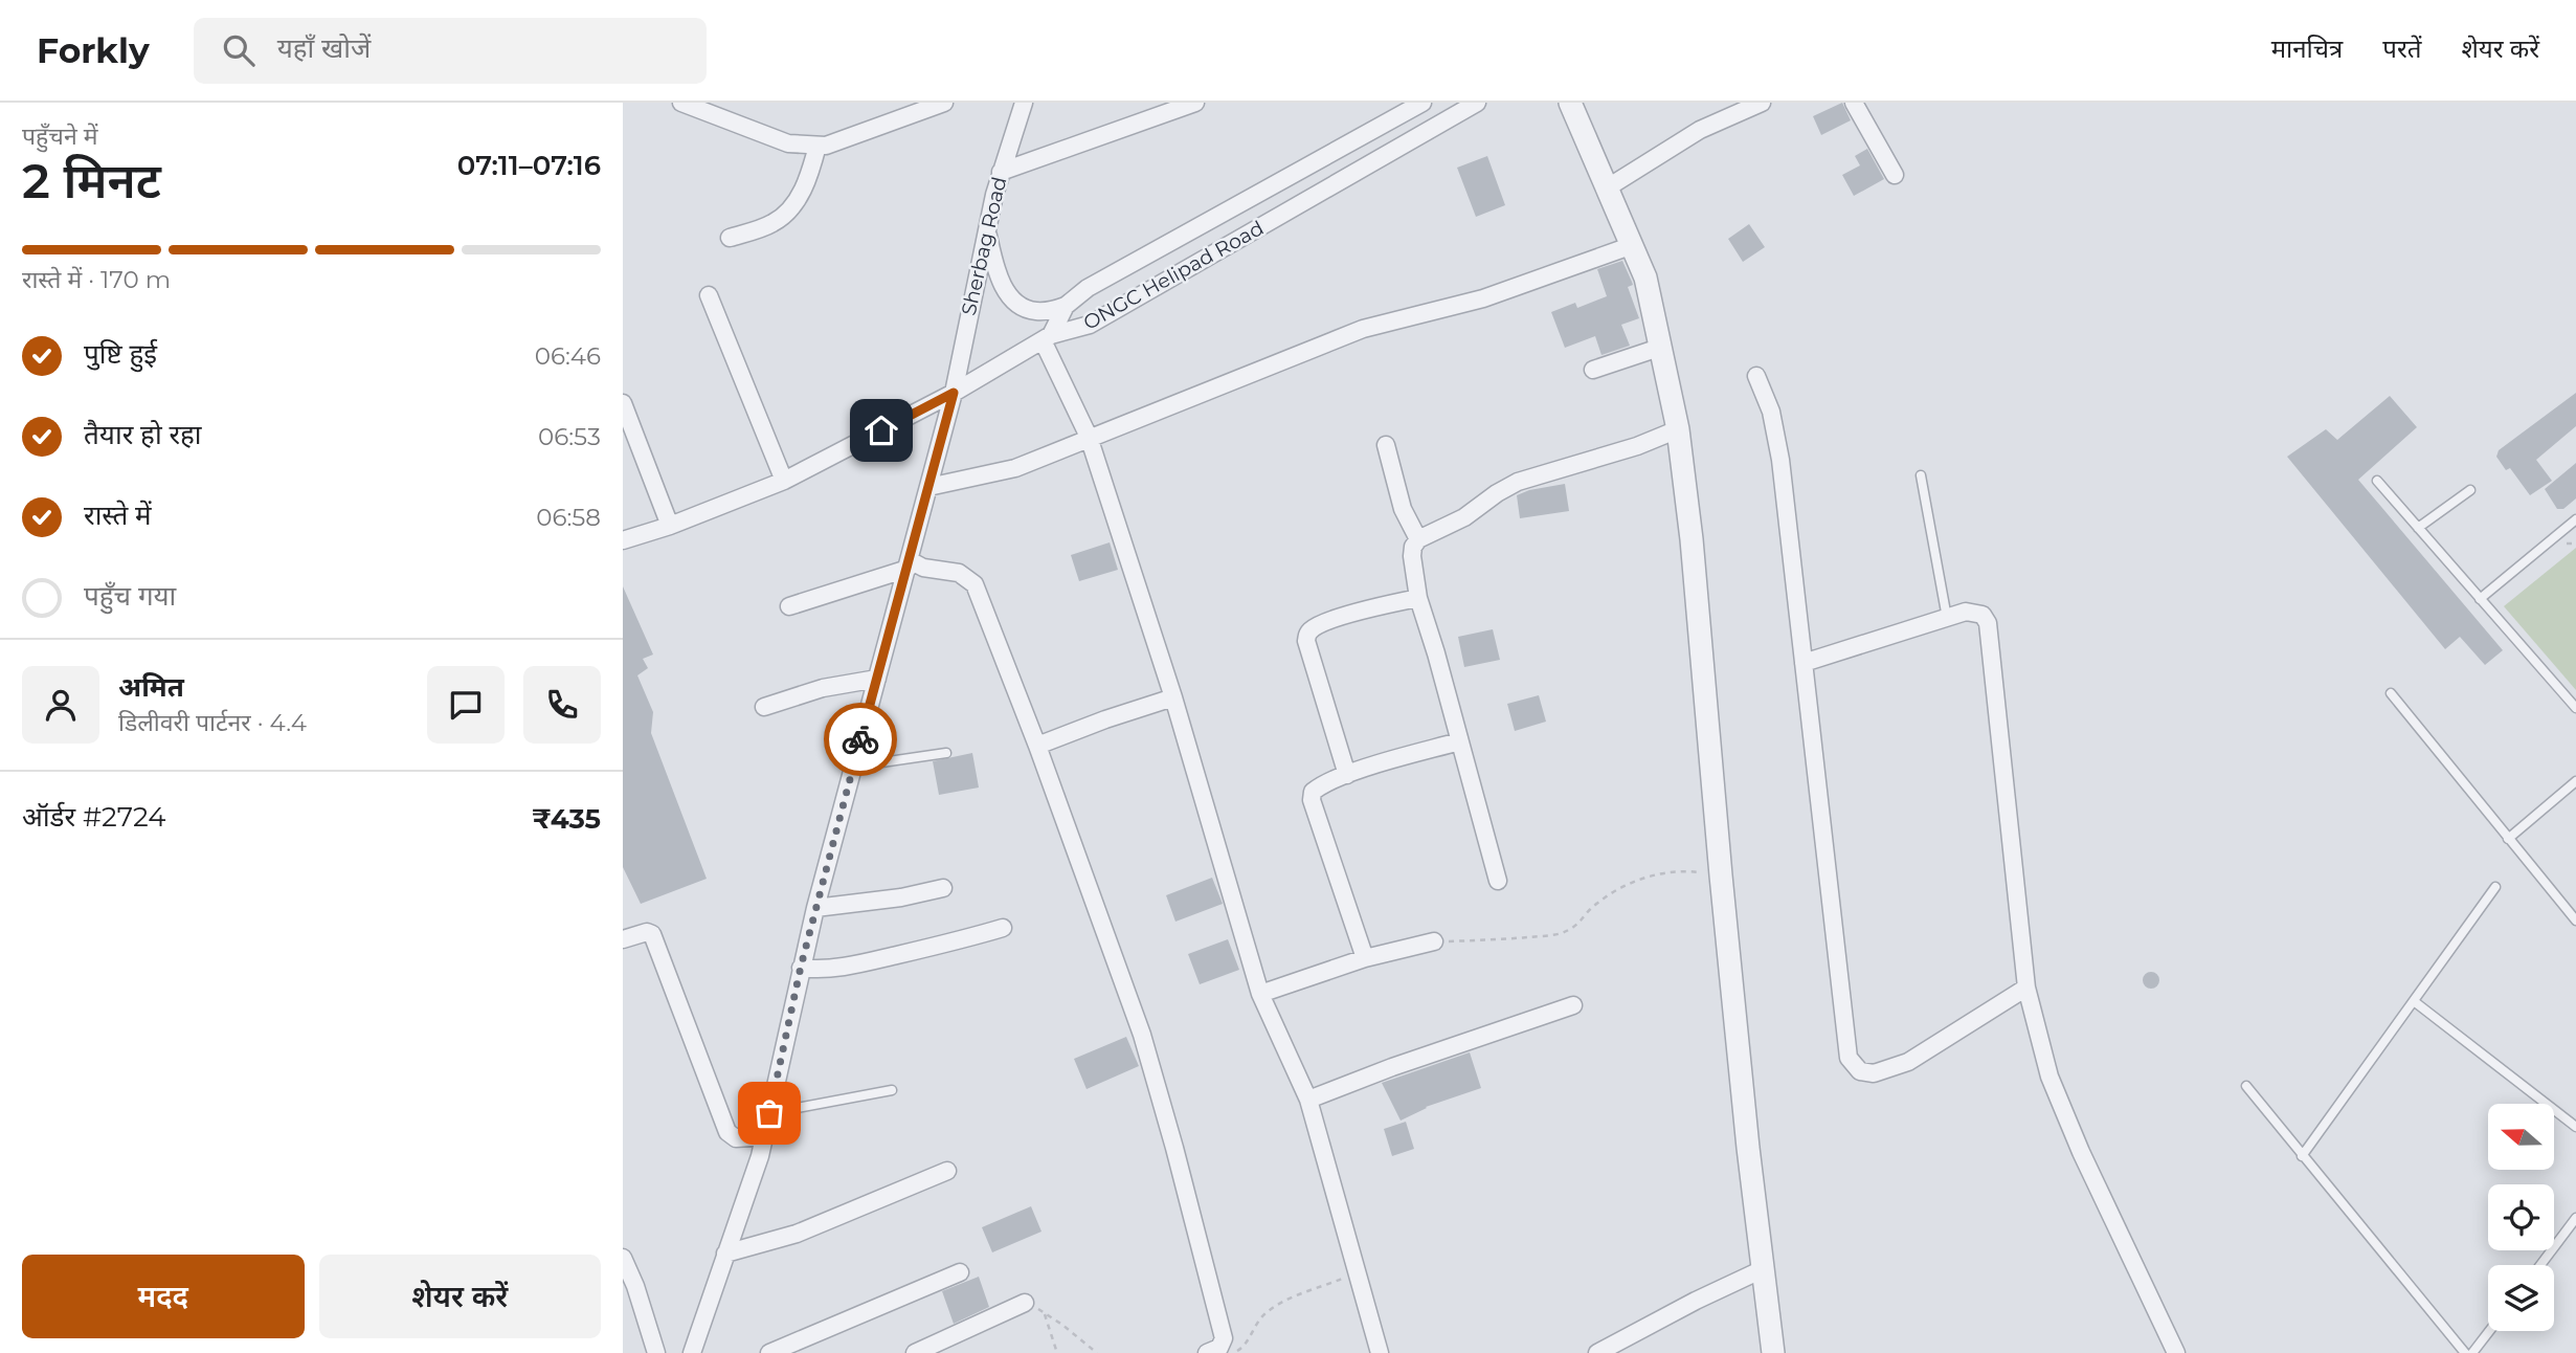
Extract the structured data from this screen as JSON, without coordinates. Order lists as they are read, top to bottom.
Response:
{
  "streets": {
    "street": ["Sherbag Road", "ONGC Helipad Road"]
  },
  "crossings": [
    ["Sherbag Road", "ONGC Helipad Road"]
  ],
  "north": "left",
  "page": {
    "header": "Forkly",
    "search": "यहाँ खोजें",
    "nav": ["मानचित्र", "परतें", "शेयर करें"],
    "heading": ["2 मिनट", "पहुँचने में", "07:11–07:16"],
    "panel": [
      "अमित",
      "डिलीवरी पार्टनर · 4.4",
      "ऑर्डर #2724",
      "₹435"
    ],
    "bar": "रास्ते में · 170 m",
    "list": [
      ["पुष्टि हुई", "06:46"],
      ["तैयार हो रहा", "06:53"],
      ["रास्ते में", "06:58"],
      "पहुँच गया"
    ],
    "buttons": ["मदद", "शेयर करें"]
  }
}
